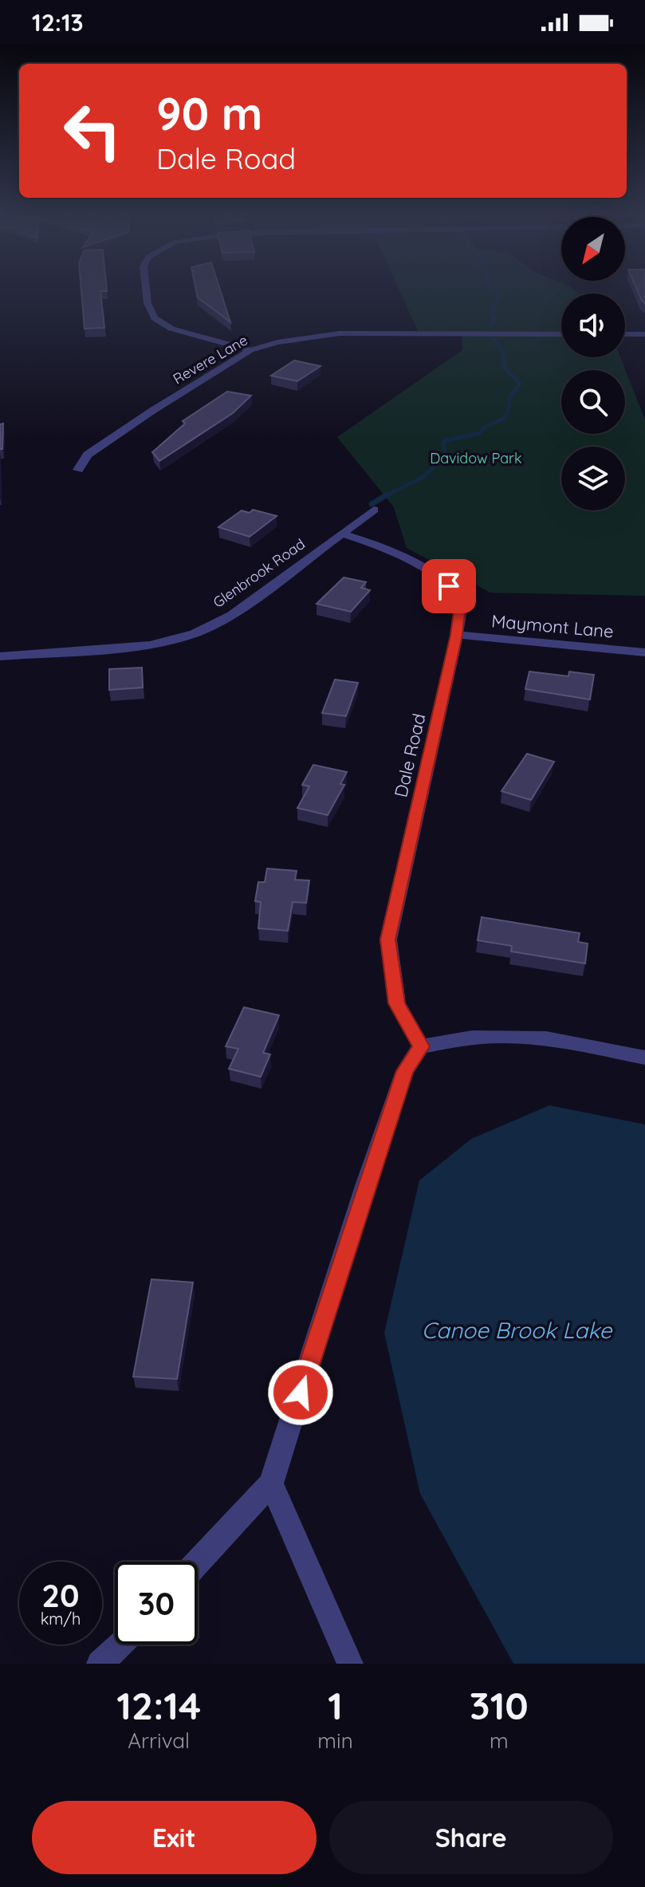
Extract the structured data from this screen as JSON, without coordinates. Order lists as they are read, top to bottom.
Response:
{
  "streets": {
    "street": [
      "Revere Lane",
      "Glenbrook Road",
      "Maymont Lane",
      "Dale Road"
    ]
  },
  "crossings": [
    ["Glenbrook Road", "Dale Road"],
    ["Maymont Lane", "Dale Road"]
  ],
  "water": ["Canoe Brook Lake"],
  "parks": ["Davidow Park"],
  "north": "bottom left",
  "page": {
    "status": "12:13",
    "turn": ["90 m", "Dale Road"],
    "speed": "20 km/h",
    "limit": "30",
    "eta": [
      "12:14",
      "Arrival",
      "1",
      "min",
      "310",
      "m"
    ],
    "buttons": ["Exit", "Share"]
  }
}
